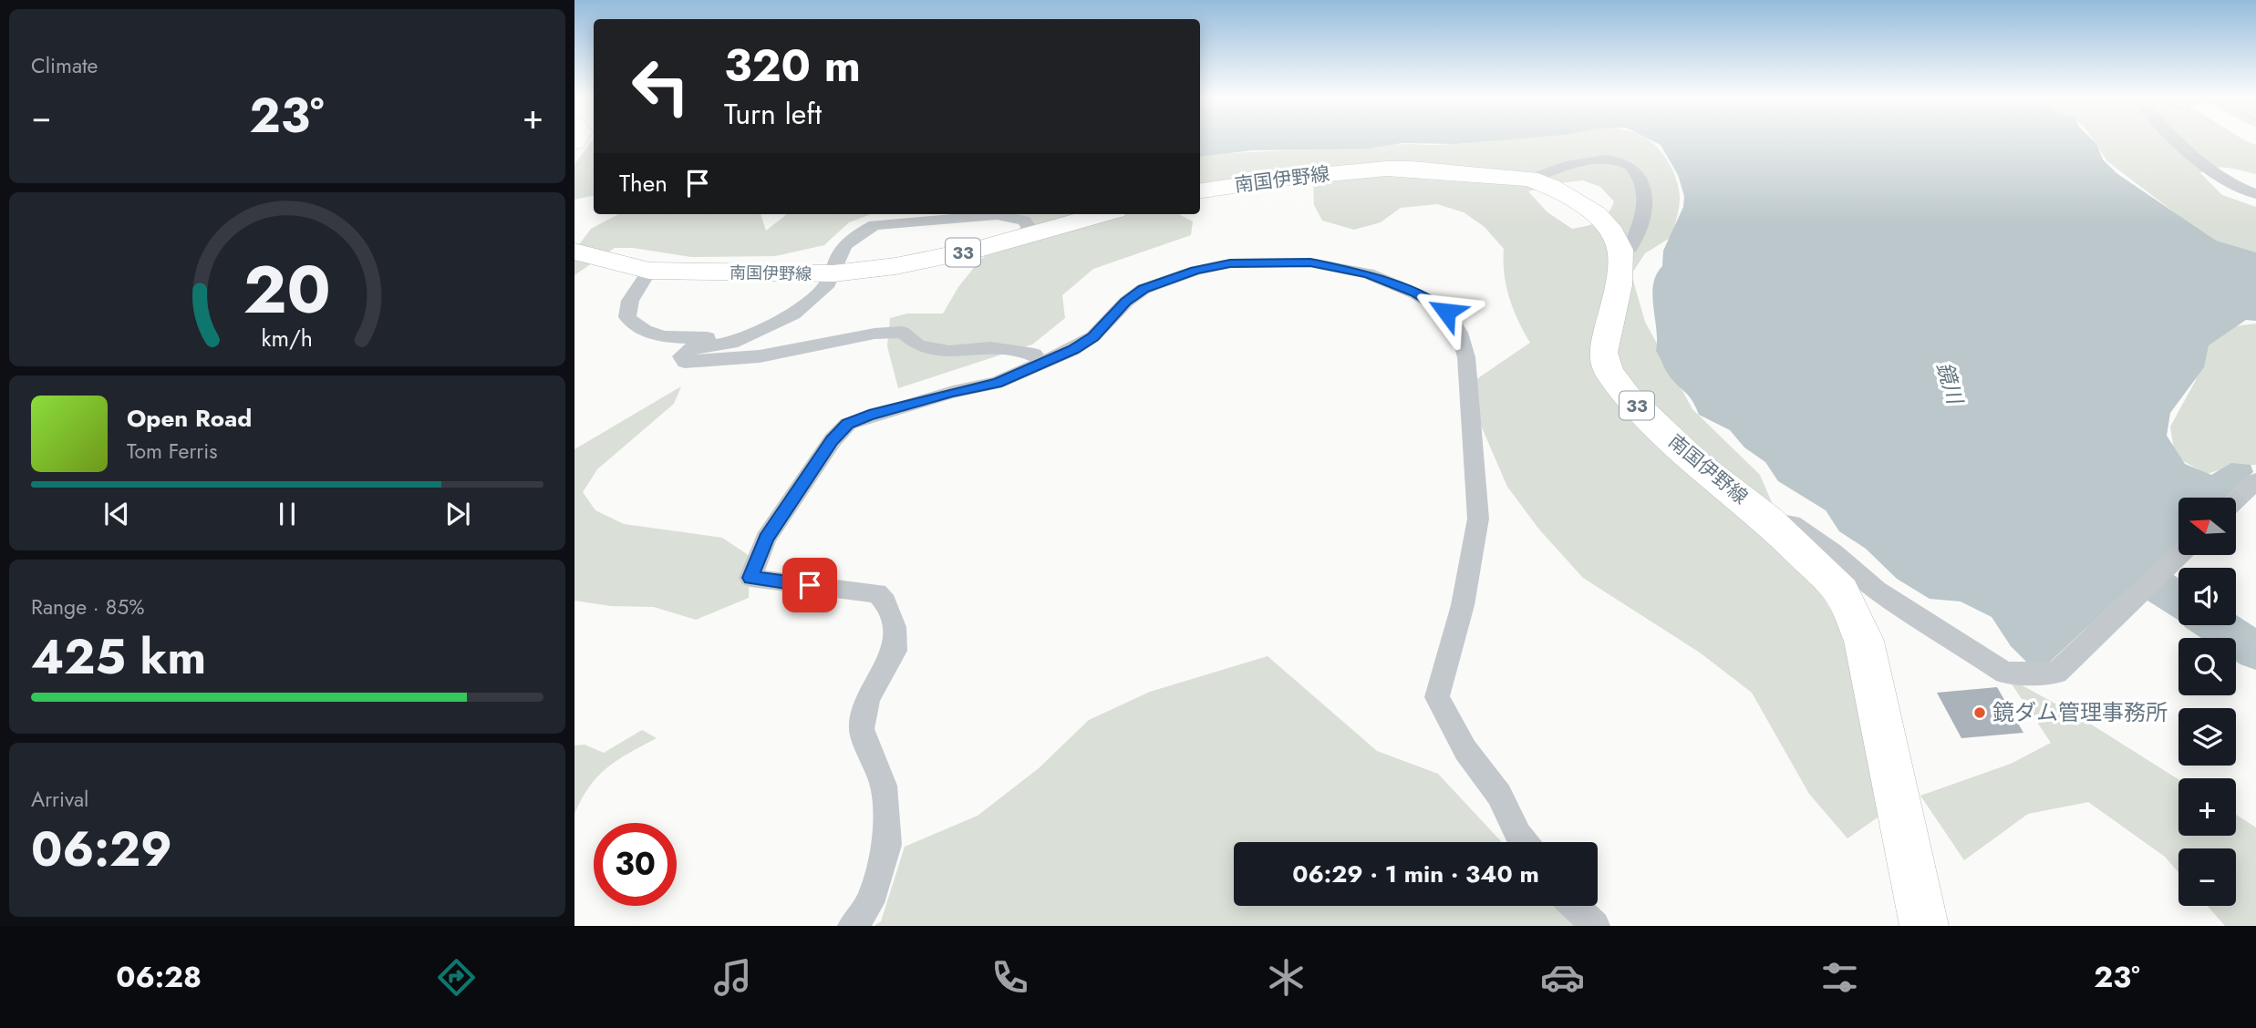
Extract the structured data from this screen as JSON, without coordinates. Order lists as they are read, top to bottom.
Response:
{
  "streets": {
    "main road": ["南国伊野線", "33"]
  },
  "water": ["鏡川"],
  "places": ["鏡ダム管理事務所"],
  "north": "left",
  "page": {
    "tile": [
      "Climate",
      ["Range · 85%", "425 km"],
      ["Arrival", "06:29"]
    ],
    "turn": ["320 m", "Turn left"],
    "heat": ["−", "23°", "+"],
    "then": "Then",
    "song": ["Open Road", "Tom Ferris"],
    "map_buttons": ["+", "−"],
    "limit": "30",
    "trip": "06:29 · 1 min · 340 m",
    "tabs": ["06:28", "23°"],
    "gauge": ["20", "km/h"]
  }
}
